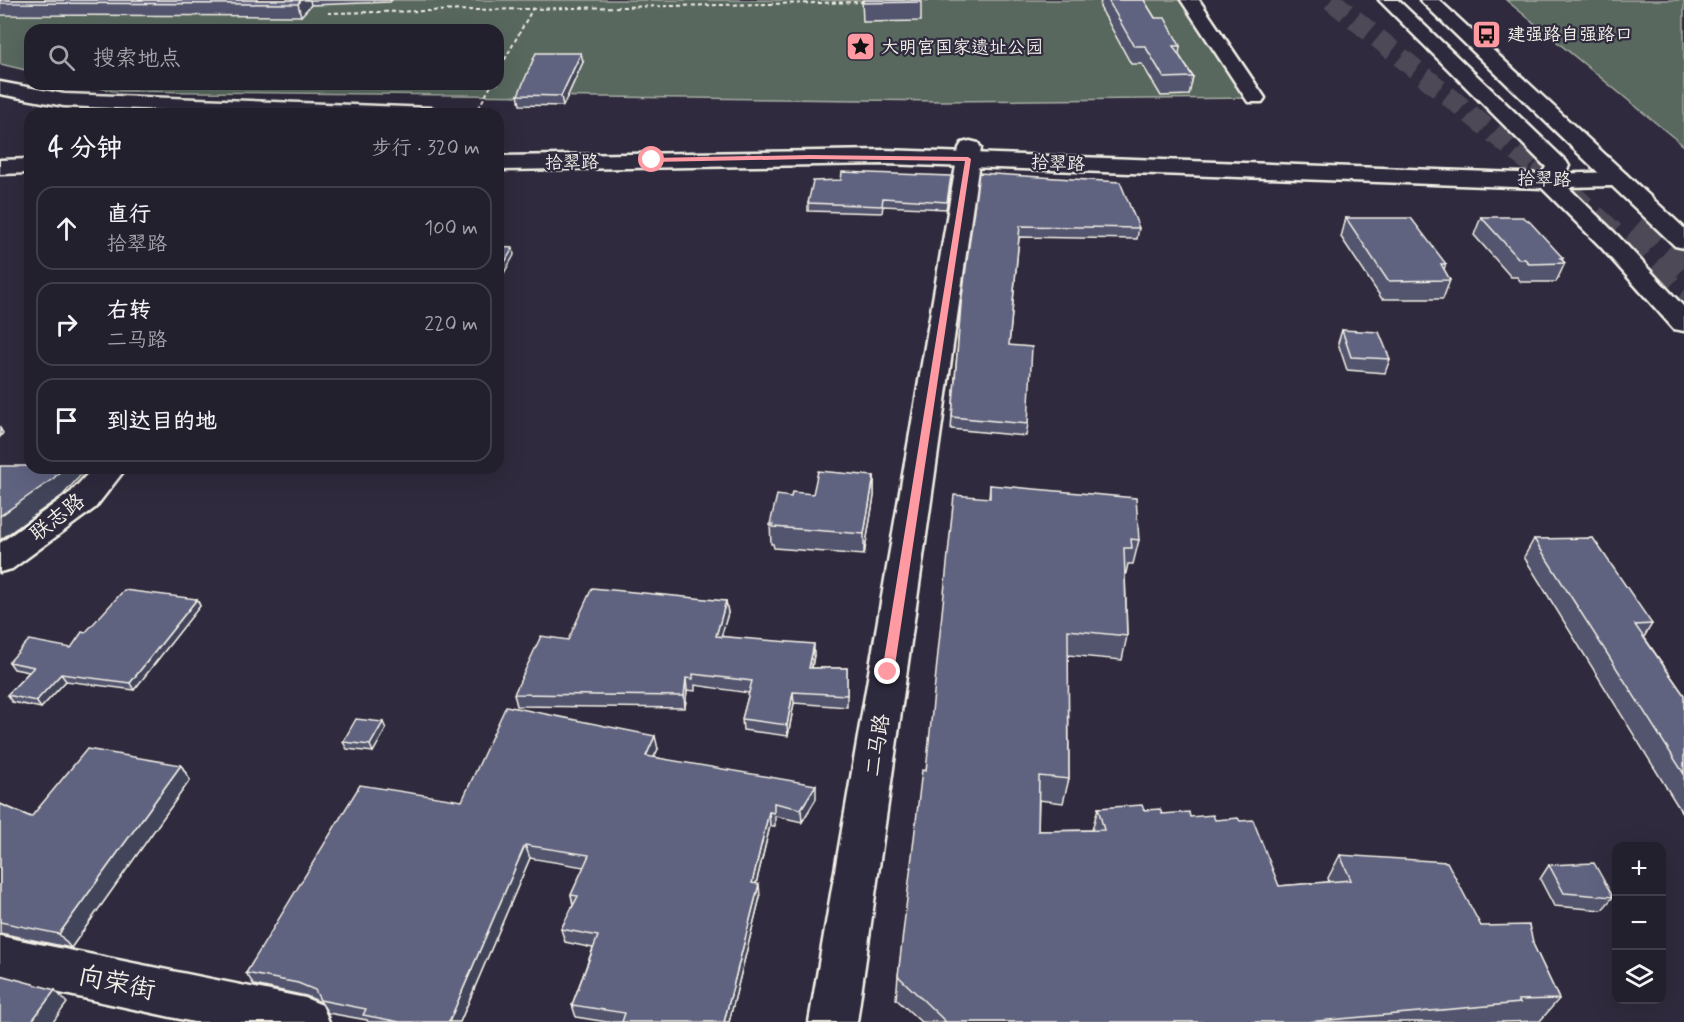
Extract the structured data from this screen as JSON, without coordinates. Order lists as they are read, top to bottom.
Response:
{
  "streets": {
    "street": [
      "拾翠路",
      "联志路",
      "二马路",
      "向荣街"
    ]
  },
  "crossings": [
    ["拾翠路", "二马路"]
  ],
  "places": {
    "bus stop": ["建强路自强路口"],
    "place": ["大明宫国家遗址公园"]
  },
  "page": {
    "search": "搜索地点",
    "heading": ["4 分钟", "步行 · 320 m"],
    "list": [
      ["直行", "拾翠路", "100 m"],
      ["右转", "二马路", "220 m"],
      "到达目的地"
    ],
    "map_buttons": ["+", "−"]
  }
}
